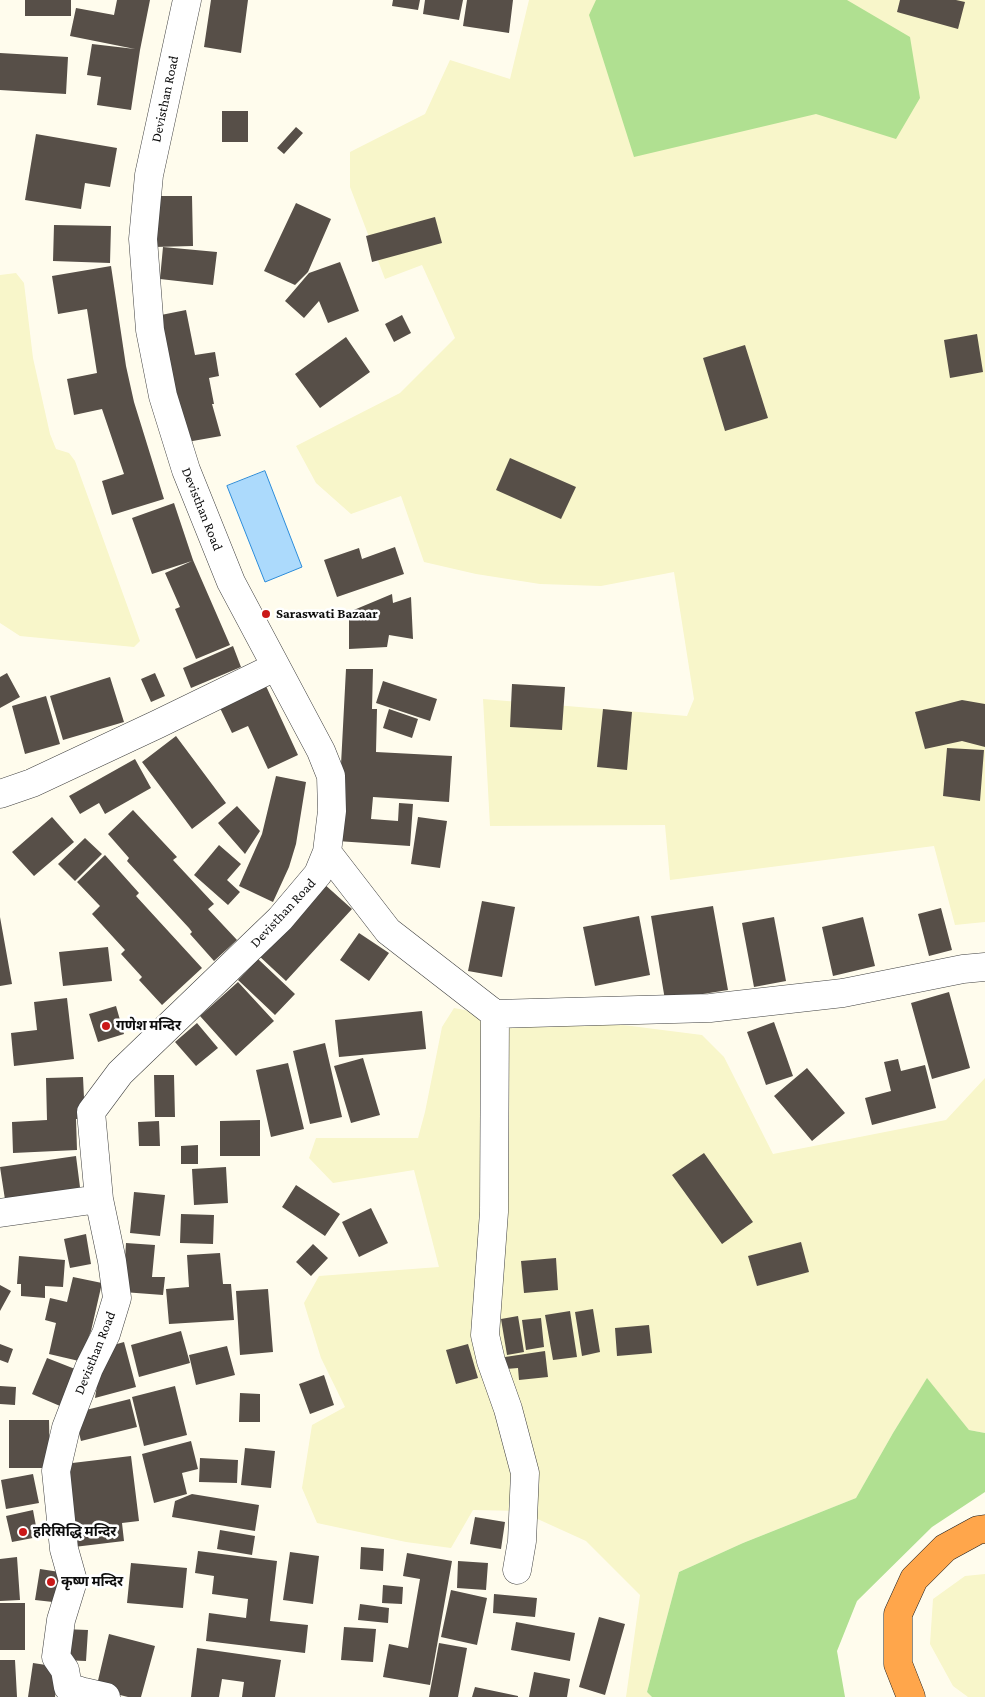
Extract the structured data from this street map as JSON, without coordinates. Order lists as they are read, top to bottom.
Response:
{
  "streets": {
    "street": ["Devisthan Road"]
  },
  "places": [
    "Saraswati Bazaar",
    "गणेश मन्दिर",
    "हरिसिद्धि मन्दिर",
    "कृष्ण मन्दिर"
  ]
}
